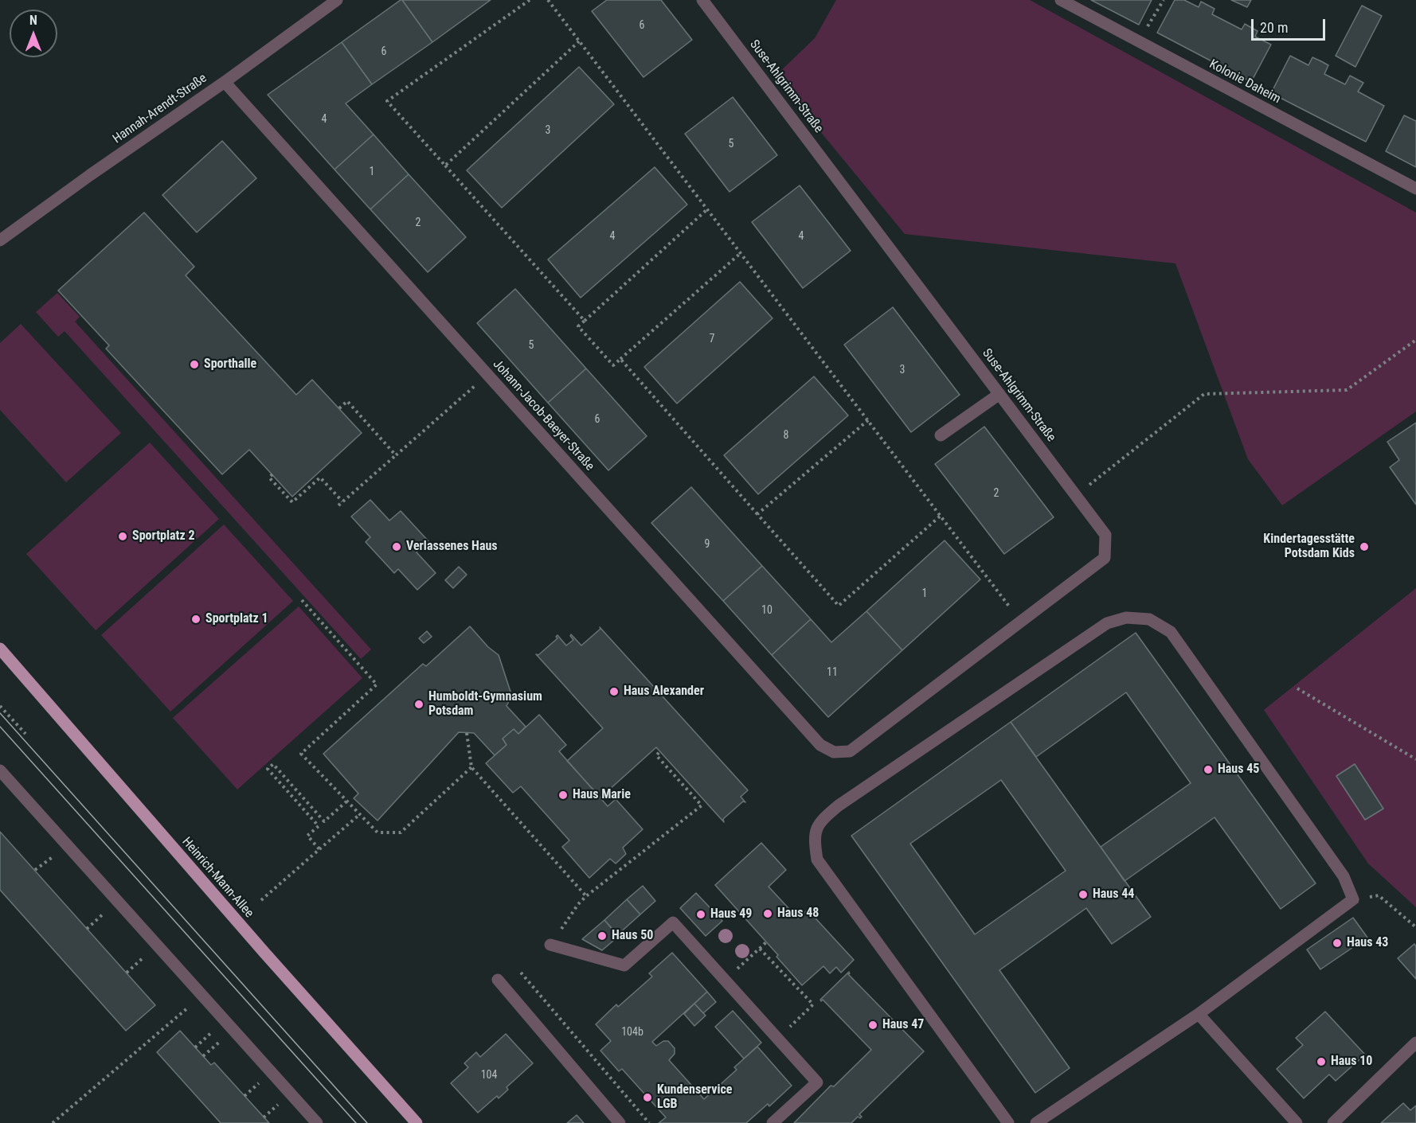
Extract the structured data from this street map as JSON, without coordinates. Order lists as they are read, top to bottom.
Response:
{
  "streets": {
    "main road": ["Heinrich-Mann-Allee"],
    "street": [
      "Kolonie Daheim",
      "Suse-Ahlgrimm-Straße",
      "Hannah-Arendt-Straße",
      "Johann-Jacob-Baeyer-Straße"
    ]
  },
  "crossings": [
    ["Suse-Ahlgrimm-Straße", "Johann-Jacob-Baeyer-Straße"],
    ["Hannah-Arendt-Straße", "Johann-Jacob-Baeyer-Straße"]
  ],
  "places": [
    "Sporthalle",
    "Sportplatz 2",
    "Verlassenes Haus",
    "Kindertagesstätte Potsdam Kids",
    "Sportplatz 1",
    "Haus Alexander",
    "Humboldt-Gymnasium Potsdam",
    "Haus 45",
    "Haus Marie",
    "Haus 44",
    "Haus 48",
    "Haus 49",
    "Haus 50",
    "Haus 43",
    "Haus 47",
    "Haus 10",
    "Kundenservice LGB"
  ],
  "house_numbers": [
    "6",
    "6",
    "4",
    "3",
    "5",
    "1",
    "2",
    "4",
    "4",
    "7",
    "5",
    "3",
    "6",
    "8",
    "2",
    "9",
    "1",
    "10",
    "11",
    "104b",
    "104"
  ],
  "scale_bar": "20 m",
  "north": "top"
}
